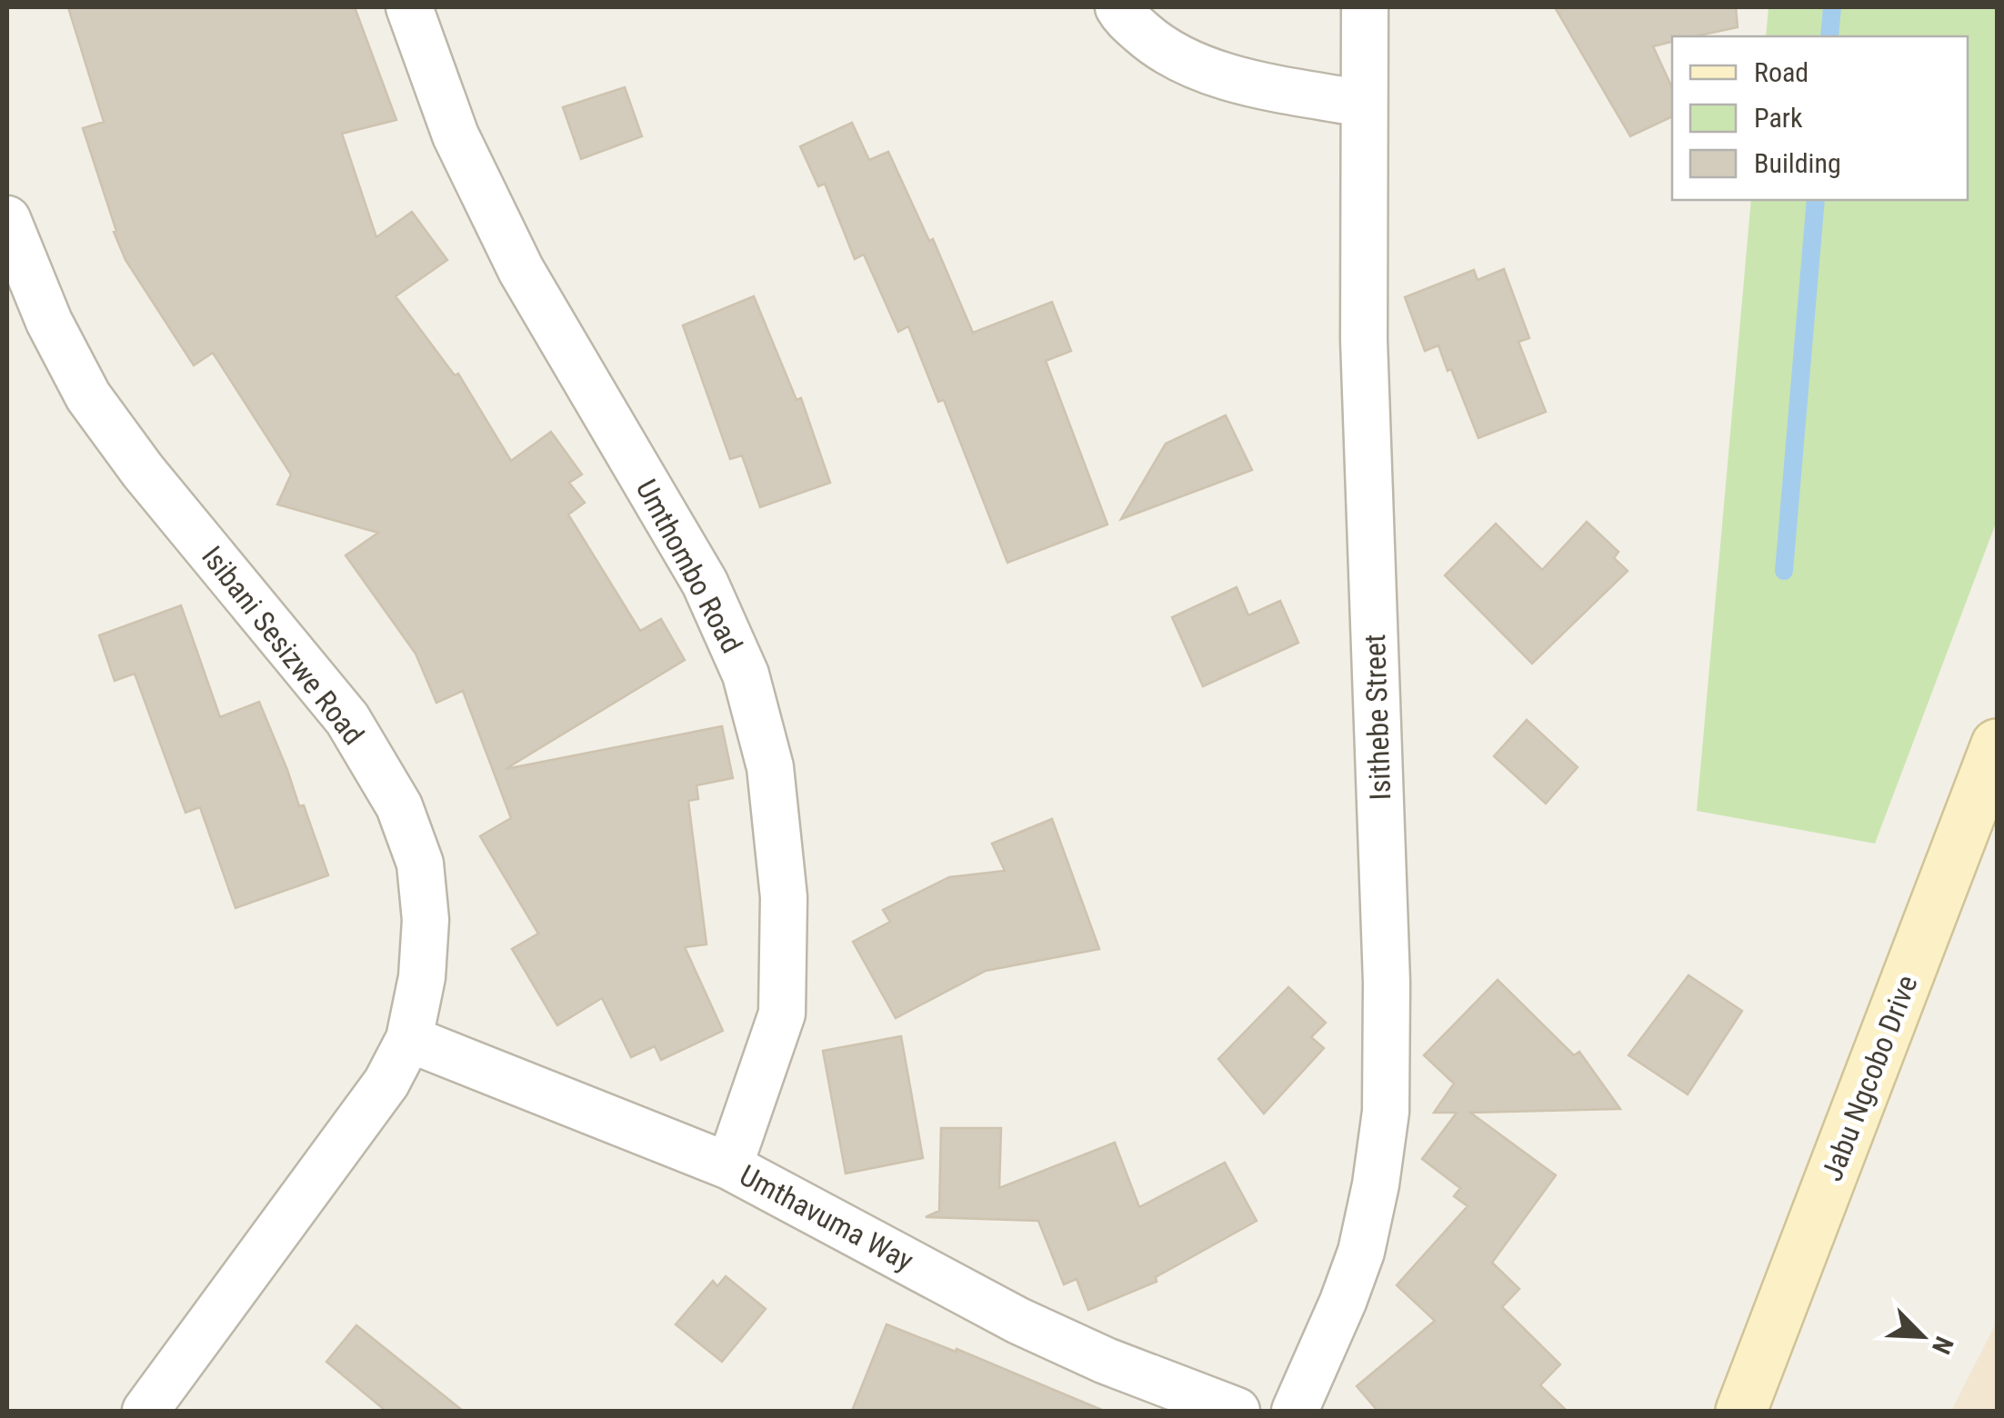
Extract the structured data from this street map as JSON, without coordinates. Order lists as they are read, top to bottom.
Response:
{
  "streets": {
    "main road": ["Jabu Ngcobo Drive"],
    "street": [
      "Umthombo Road",
      "Isibani Sesizwe Road",
      "Isithebe Street",
      "Umthavuma Way"
    ]
  },
  "crossings": [
    ["Umthombo Road", "Umthavuma Way"],
    ["Isibani Sesizwe Road", "Umthavuma Way"]
  ],
  "legend": ["Road", "Park", "Building"],
  "north": "bottom right"
}
